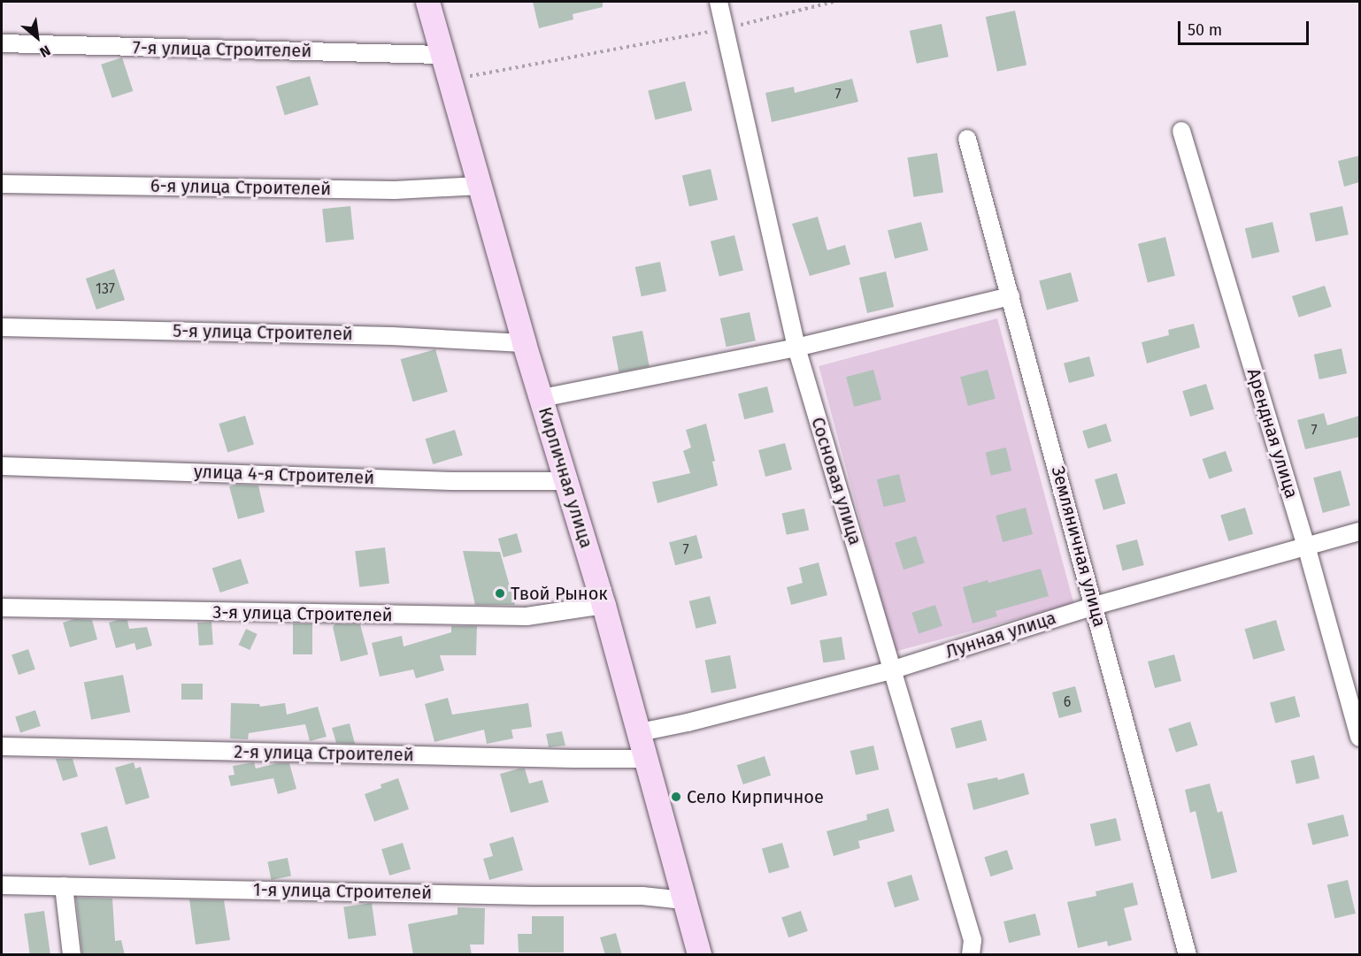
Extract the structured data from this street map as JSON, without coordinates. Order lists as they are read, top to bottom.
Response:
{
  "streets": {
    "main road": ["Кирпичная улица"],
    "street": [
      "7-я улица Строителей",
      "6-я улица Строителей",
      "5-я улица Строителей",
      "Арендная улица",
      "улица 4-я Строителей",
      "Сосновая улица",
      "Земляничная улица",
      "3-я улица Строителей",
      "Лунная улица",
      "2-я улица Строителей",
      "1-я улица Строителей"
    ]
  },
  "crossings": [
    ["7-я улица Строителей", "Кирпичная улица"],
    ["6-я улица Строителей", "Кирпичная улица"],
    ["5-я улица Строителей", "Кирпичная улица"],
    ["Арендная улица", "Лунная улица"],
    ["улица 4-я Строителей", "Кирпичная улица"],
    ["Кирпичная улица", "3-я улица Строителей"],
    ["Кирпичная улица", "Лунная улица"],
    ["Кирпичная улица", "2-я улица Строителей"],
    ["Кирпичная улица", "1-я улица Строителей"],
    ["Сосновая улица", "Лунная улица"],
    ["Земляничная улица", "Лунная улица"]
  ],
  "places": ["Твой Рынок", "Село Кирпичное"],
  "house_numbers": [
    "7",
    "137",
    "7",
    "7",
    "6"
  ],
  "scale_bar": "50 m",
  "north": "bottom right"
}
